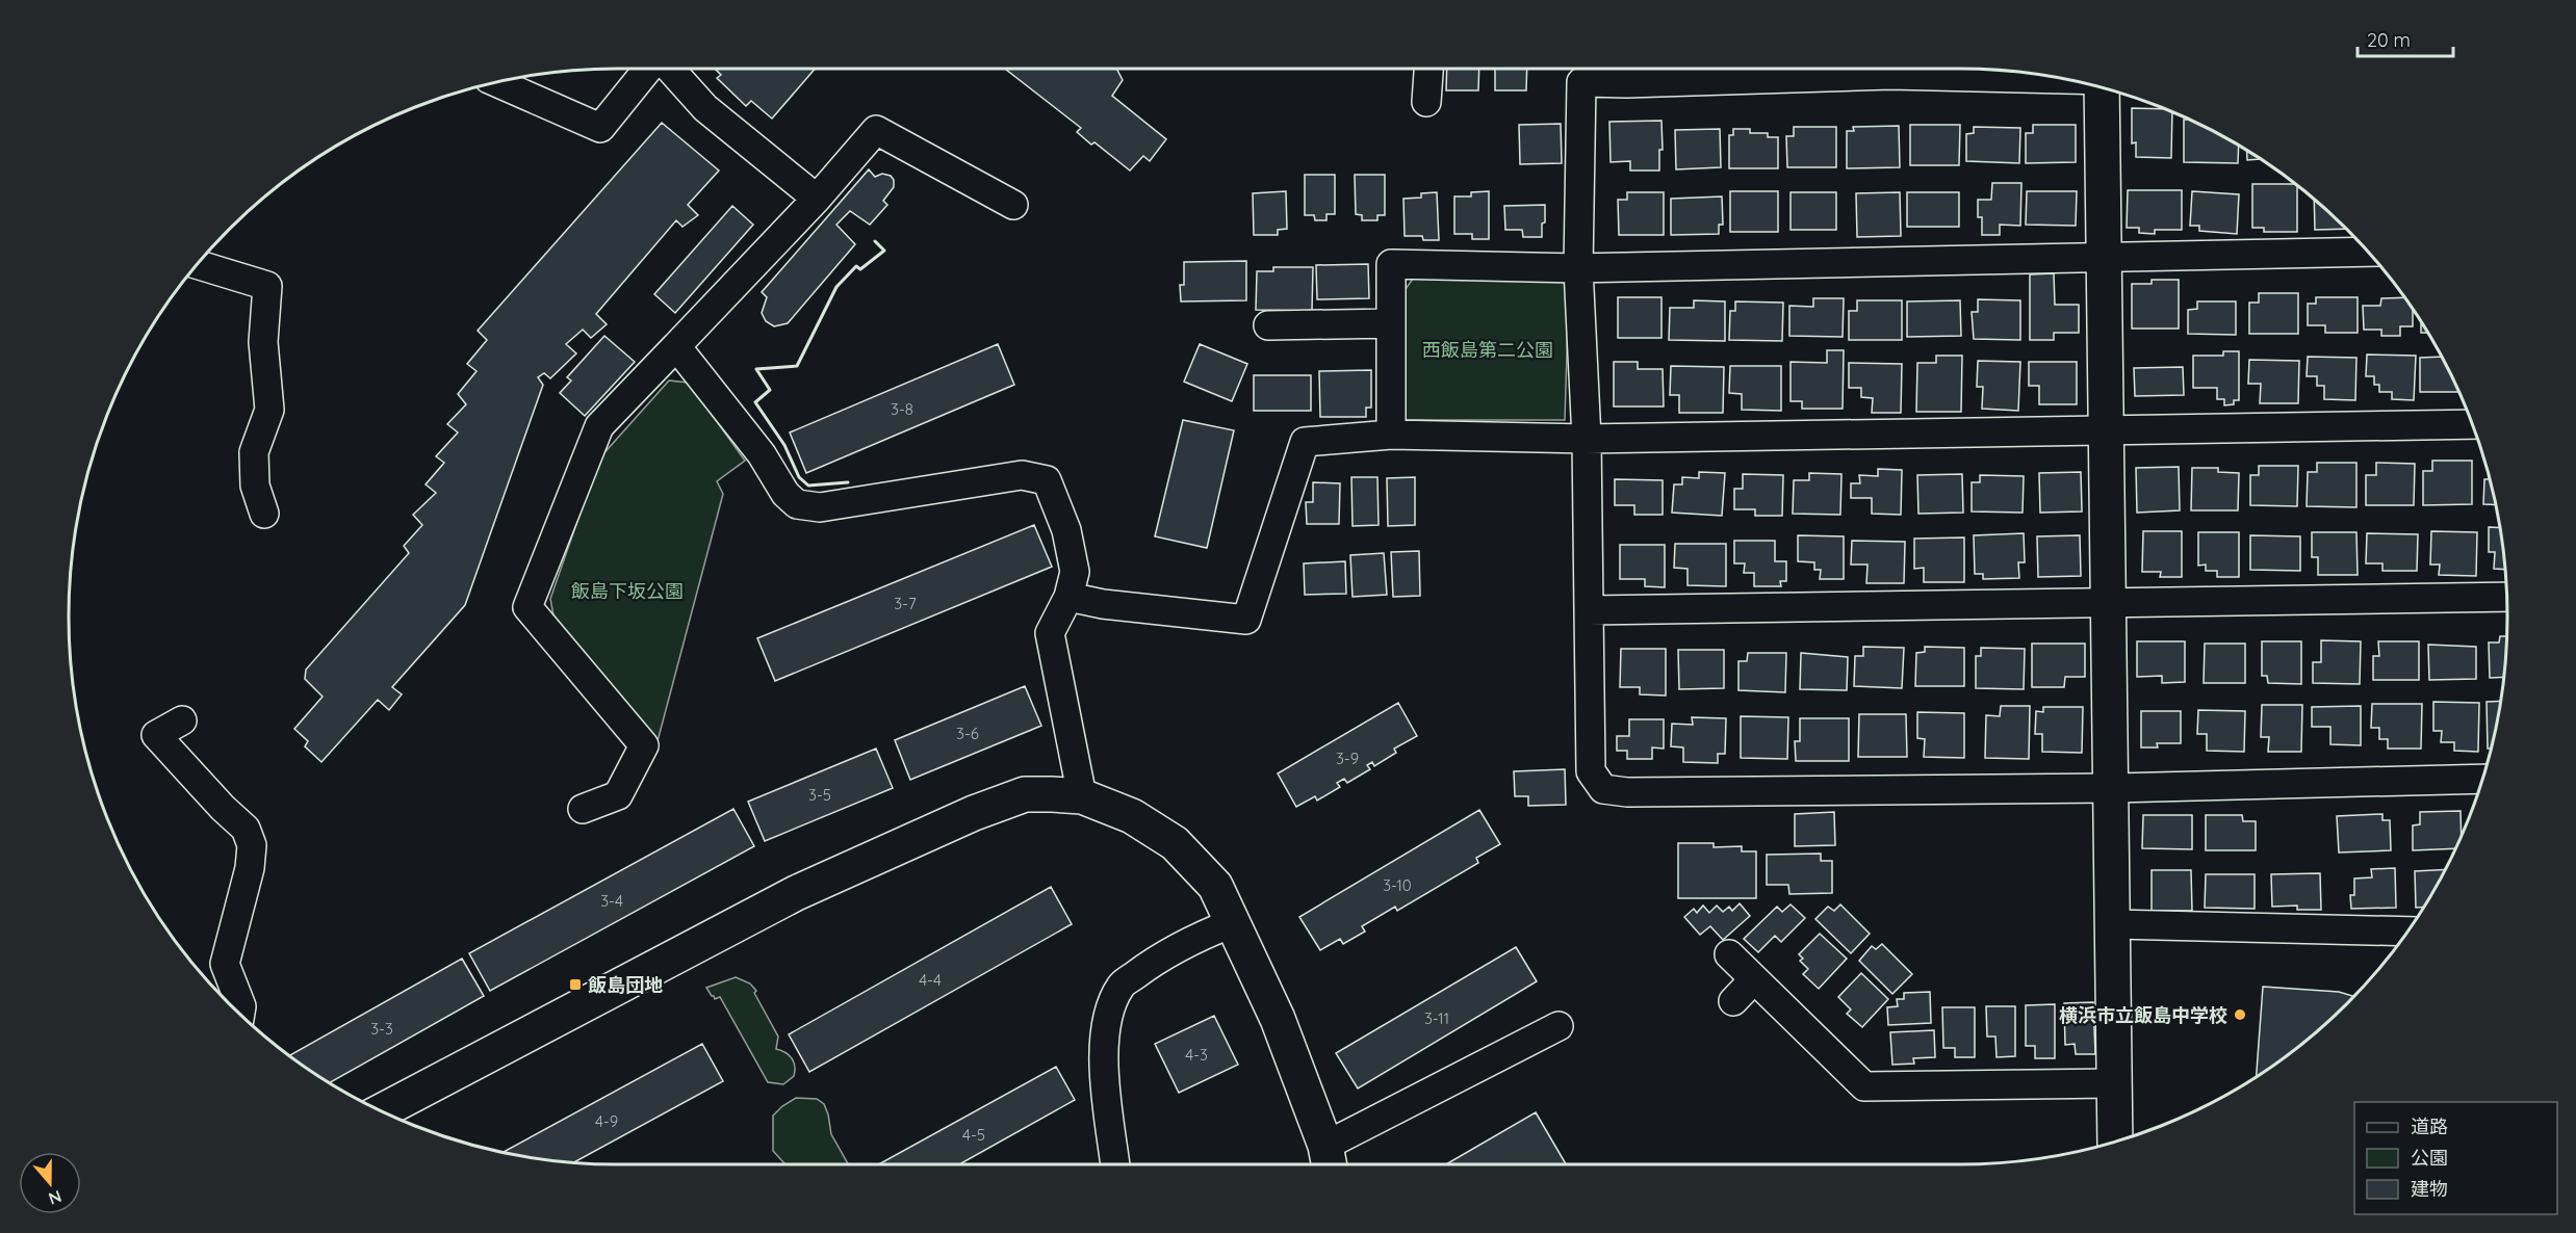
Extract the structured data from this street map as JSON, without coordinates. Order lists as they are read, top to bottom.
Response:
{
  "parks": ["西飯島第二公園", "飯島下坂公園"],
  "places": {
    "transit": ["飯島団地"],
    "other": ["横浜市立飯島中学校"]
  },
  "house_numbers": [
    "3-8",
    "3-7",
    "3-6",
    "3-9",
    "3-5",
    "3-10",
    "3-4",
    "4-4",
    "3-11",
    "3-3",
    "4-3",
    "4-9",
    "4-5"
  ],
  "legend": ["道路", "公園", "建物"],
  "scale_bar": "20 m",
  "north": "bottom"
}
